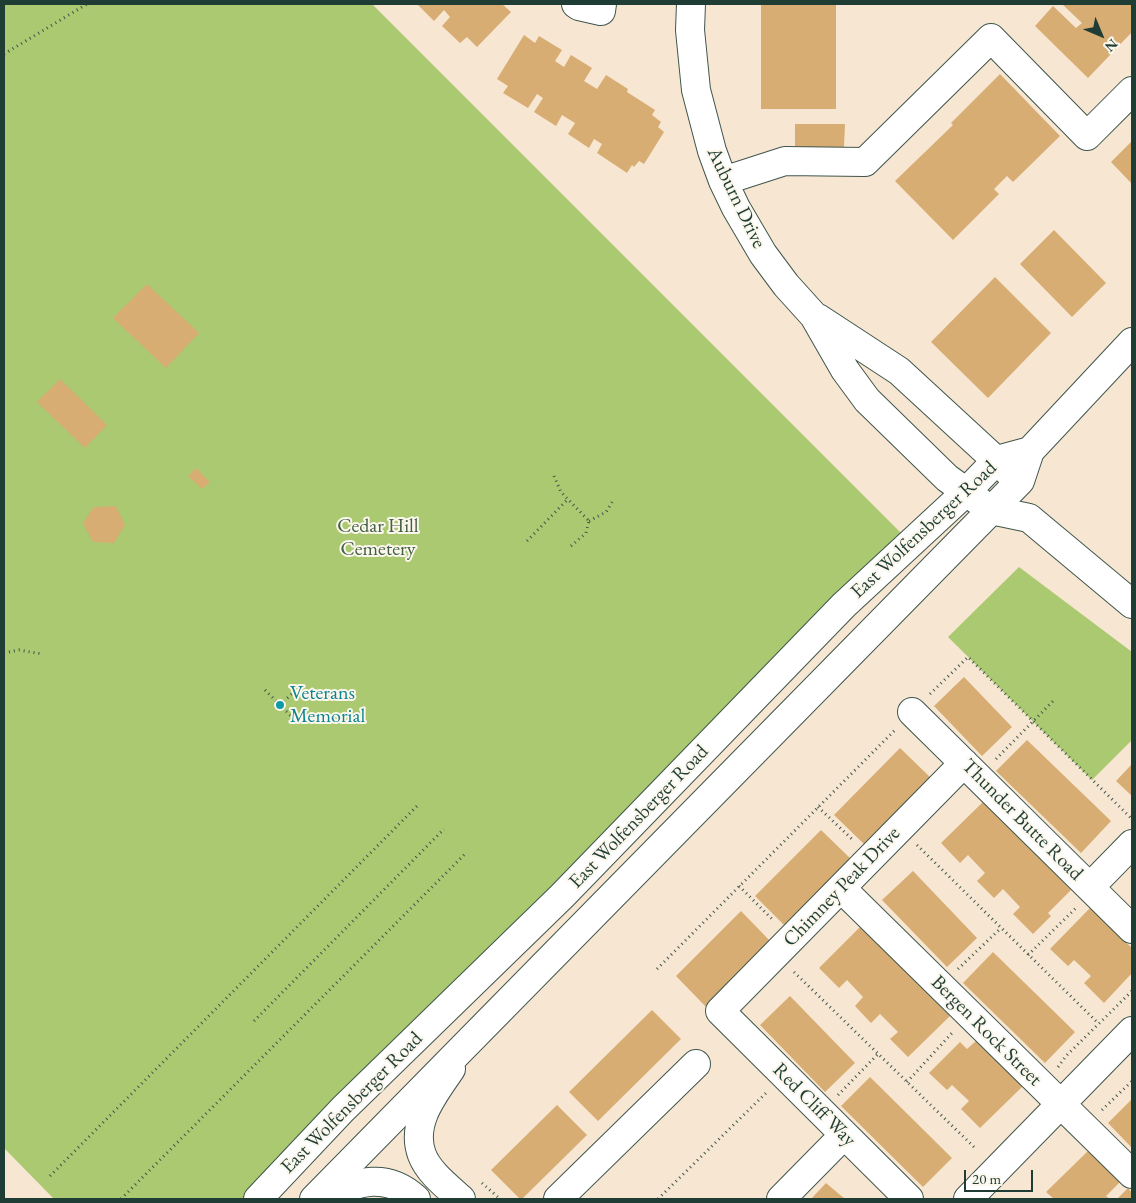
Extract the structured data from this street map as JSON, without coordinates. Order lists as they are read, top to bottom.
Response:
{
  "streets": {
    "street": [
      "Auburn Drive",
      "East Wolfensberger Road",
      "Thunder Butte Road",
      "Chimney Peak Drive",
      "Bergen Rock Street",
      "Red Cliff Way"
    ]
  },
  "crossings": [
    ["Auburn Drive", "East Wolfensberger Road"],
    ["Thunder Butte Road", "Chimney Peak Drive"],
    ["Chimney Peak Drive", "Bergen Rock Street"],
    ["Chimney Peak Drive", "Red Cliff Way"]
  ],
  "parks": ["Cedar Hill Cemetery"],
  "places": ["Veterans Memorial"],
  "scale_bar": "20 m",
  "north": "bottom right"
}
